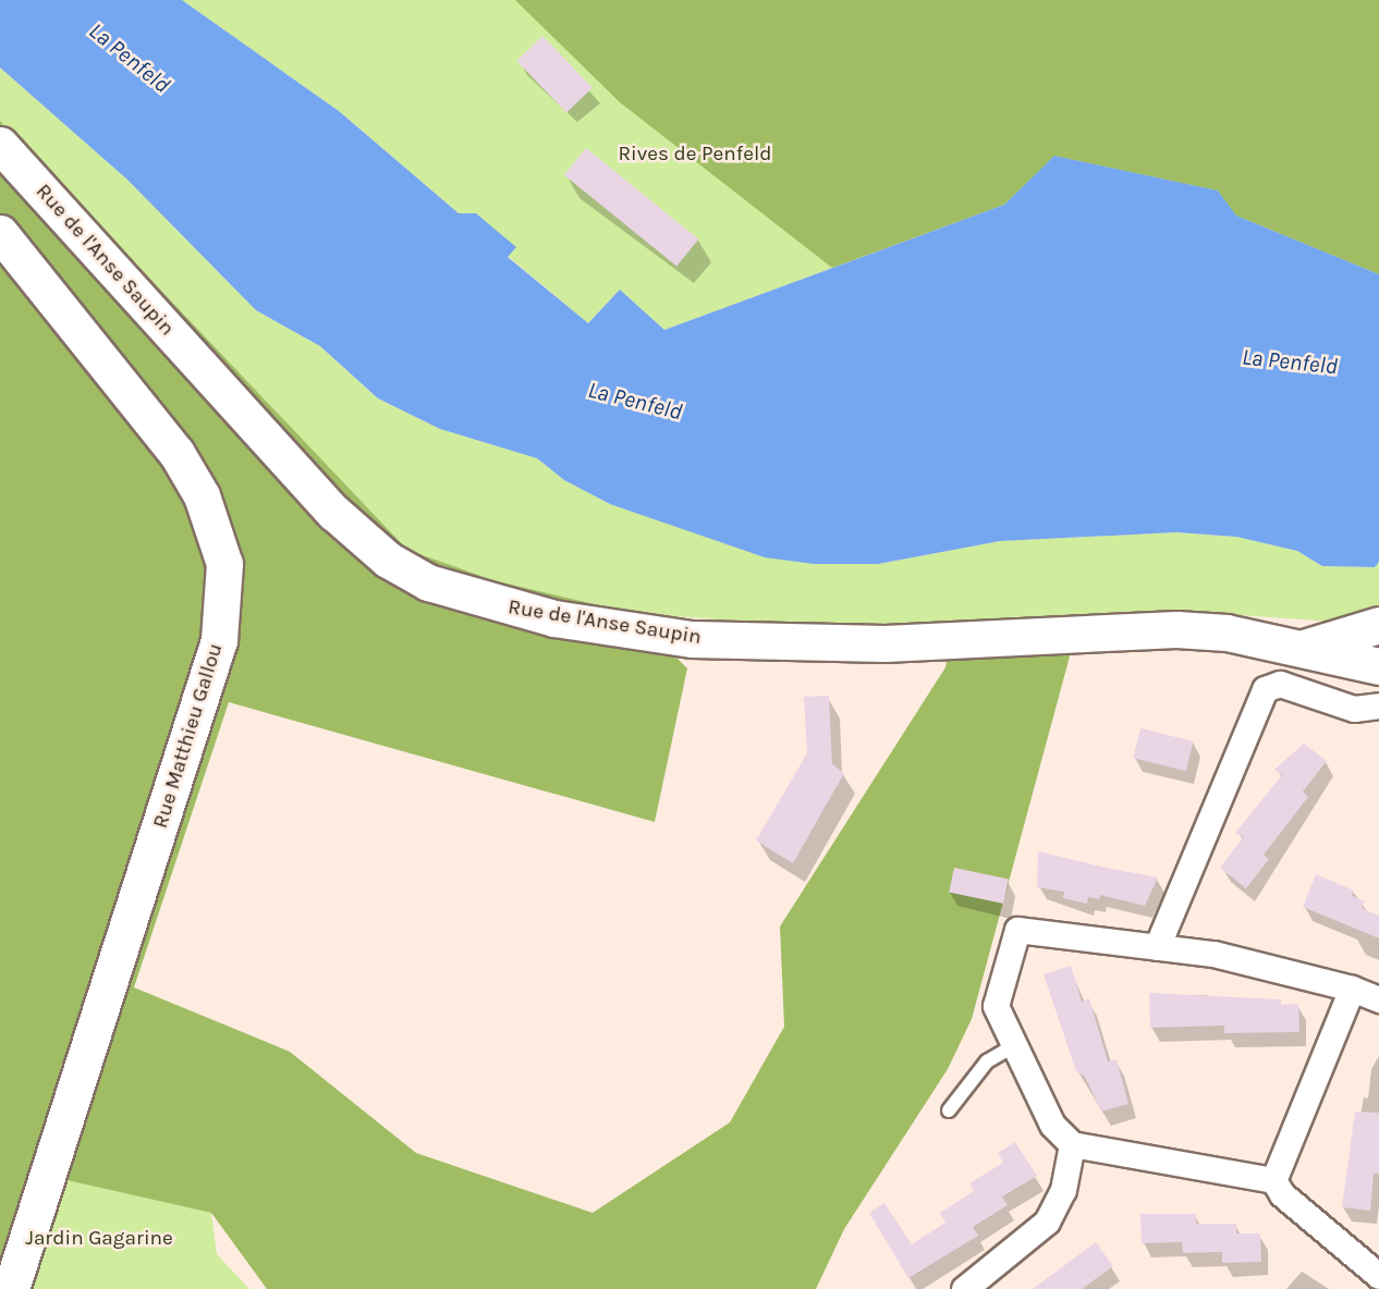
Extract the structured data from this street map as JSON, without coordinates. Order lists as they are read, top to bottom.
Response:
{
  "streets": {
    "street": ["Rue de l'Anse Saupin", "Rue Matthieu Gallou"]
  },
  "water": ["La Penfeld"],
  "parks": ["Rives de Penfeld", "Jardin Gagarine"]
}
